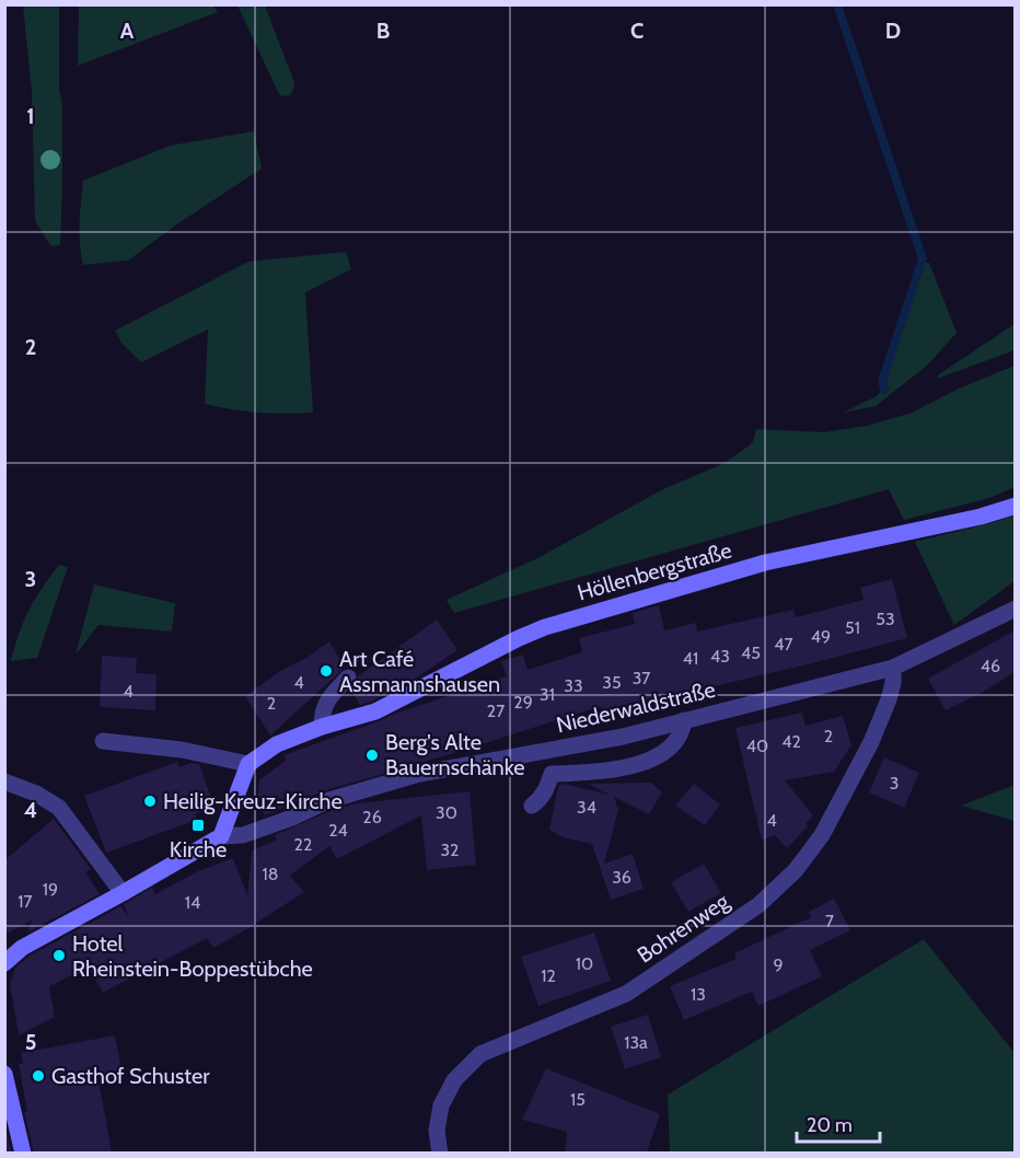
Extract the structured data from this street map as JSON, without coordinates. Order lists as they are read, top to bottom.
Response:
{
  "streets": {
    "main road": ["Höllenbergstraße"],
    "street": ["Niederwaldstraße", "Bohrenweg"]
  },
  "crossings": [
    ["Niederwaldstraße", "Bohrenweg"]
  ],
  "places": {
    "other": [
      "Art Café Assmannshausen",
      "Berg's Alte Bauernschänke",
      "Heilig-Kreuz-Kirche",
      "Hotel Rheinstein-Boppestübche",
      "Gasthof Schuster"
    ],
    "transit": ["Kirche"]
  },
  "house_numbers": [
    "53",
    "51",
    "49",
    "47",
    "45",
    "43",
    "41",
    "46",
    "37",
    "4",
    "35",
    "33",
    "4",
    "31",
    "29",
    "2",
    "27",
    "2",
    "42",
    "40",
    "3",
    "34",
    "30",
    "26",
    "4",
    "24",
    "22",
    "32",
    "18",
    "36",
    "19",
    "17",
    "14",
    "7",
    "10",
    "9",
    "12",
    "13",
    "13a",
    "15"
  ],
  "scale_bar": "20 m",
  "grid": {
    "columns": [
      "A",
      "B",
      "C",
      "D"
    ],
    "rows": [
      "1",
      "2",
      "3",
      "4",
      "5"
    ]
  }
}
